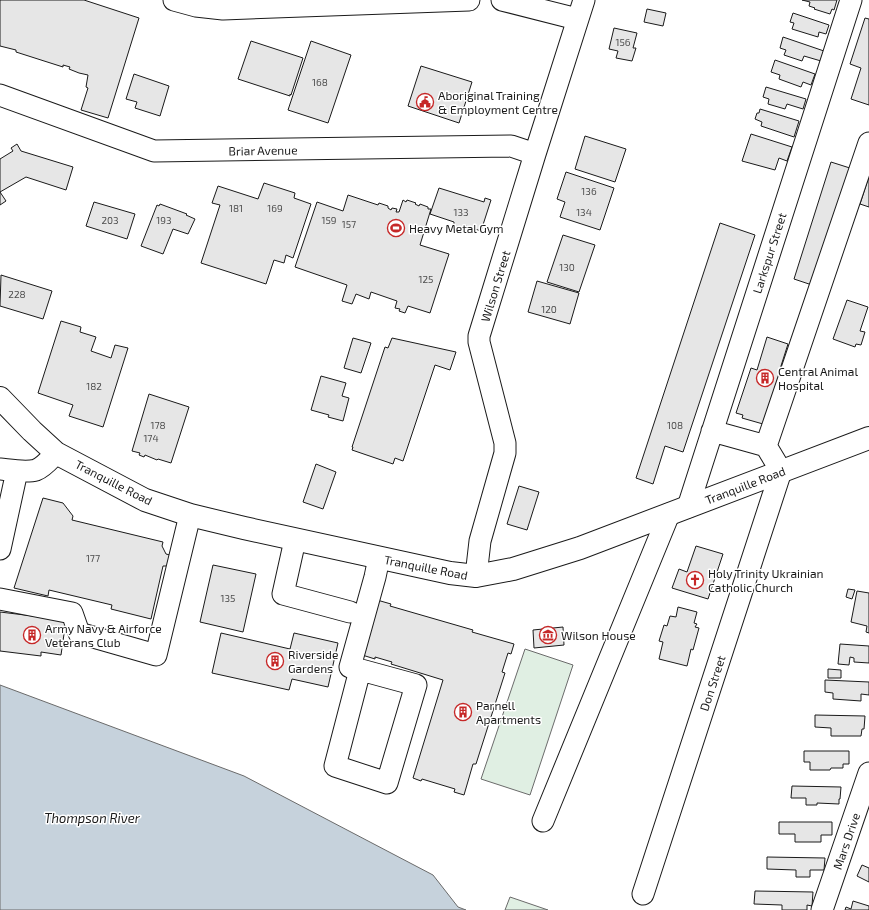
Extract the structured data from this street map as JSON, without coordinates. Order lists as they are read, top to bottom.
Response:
{
  "streets": {
    "main road": ["Tranquille Road"],
    "street": [
      "Briar Avenue",
      "Larkspur Street",
      "Wilson Street",
      "Don Street",
      "Mars Drive"
    ]
  },
  "crossings": [
    ["Briar Avenue", "Wilson Street"],
    ["Larkspur Street", "Tranquille Road"],
    ["Wilson Street", "Tranquille Road"],
    ["Tranquille Road", "Don Street"]
  ],
  "water": ["Thompson River"],
  "places": {
    "public building": ["Aboriginal Training & Employment Centre"],
    "sports": ["Heavy Metal Gym"],
    "building": [
      "Central Animal Hospital",
      "Army Navy & Airforce Veterans Club",
      "Riverside Gardens",
      "Parnell Apartments"
    ],
    "church": ["Holy Trinity Ukrainian Catholic Church"],
    "museum": ["Wilson House"]
  },
  "house_numbers": [
    "156",
    "168",
    "136",
    "181",
    "169",
    "133",
    "134",
    "203",
    "193",
    "159",
    "157",
    "130",
    "125",
    "228",
    "120",
    "182",
    "178",
    "108",
    "174",
    "177",
    "135"
  ]
}
